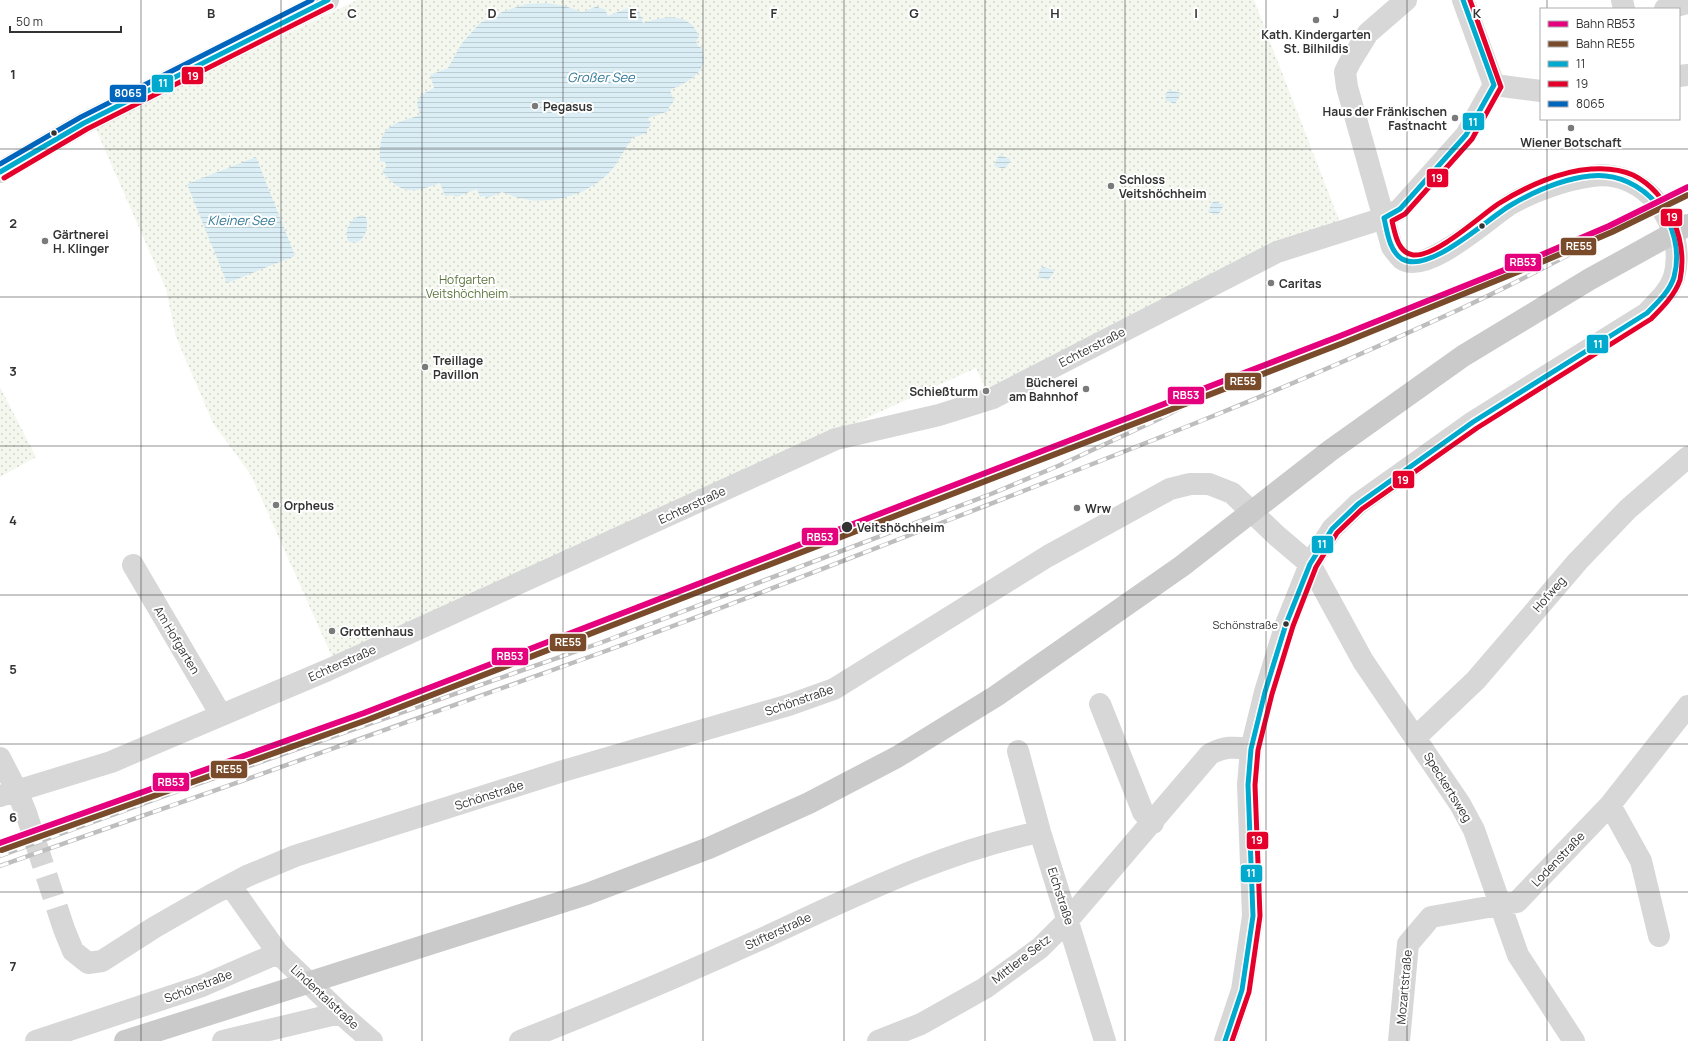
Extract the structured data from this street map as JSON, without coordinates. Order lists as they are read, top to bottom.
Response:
{
  "streets": {
    "street": [
      "Echterstraße",
      "Hofweg",
      "Am Hofgarten",
      "Schönstraße",
      "Speckertsweg",
      "Lodenstraße",
      "Eichstraße",
      "Stifterstraße",
      "Mittlere Setz",
      "Mozartstraße",
      "Lindentalstraße"
    ]
  },
  "crossings": [
    ["Echterstraße", "Am Hofgarten"],
    ["Hofweg", "Speckertsweg"],
    ["Schönstraße", "Speckertsweg"],
    ["Schönstraße", "Lindentalstraße"],
    ["Speckertsweg", "Lodenstraße"],
    ["Speckertsweg", "Mozartstraße"],
    ["Lodenstraße", "Mozartstraße"],
    ["Eichstraße", "Stifterstraße"],
    ["Eichstraße", "Mittlere Setz"]
  ],
  "water": ["Großer See", "Kleiner See"],
  "parks": ["Hofgarten Veitshöchheim"],
  "places": [
    "Kath. Kindergarten St. Bilhildis",
    "Pegasus",
    "Haus der Fränkischen Fastnacht",
    "Wiener Botschaft",
    "Schloss Veitshöchheim",
    "Gärtnerei H. Klinger",
    "Caritas",
    "Treillage Pavillon",
    "Bücherei am Bahnhof",
    "Schießturm",
    "Orpheus",
    "Wrw",
    "Veitshöchheim",
    "Schönstraße",
    "Grottenhaus"
  ],
  "lines": [
    "transit line 11",
    "transit line 19",
    "transit line 8065",
    "rail line RB53",
    "rail line RE55"
  ],
  "legend": [
    "Bahn RB53",
    "Bahn RE55",
    "11",
    "19",
    "8065"
  ],
  "scale_bar": "50 m",
  "grid": {
    "columns": [
      "B",
      "C",
      "D",
      "E",
      "F",
      "G",
      "H",
      "I",
      "J",
      "K"
    ],
    "rows": [
      "1",
      "2",
      "3",
      "4",
      "5",
      "6",
      "7"
    ]
  }
}
